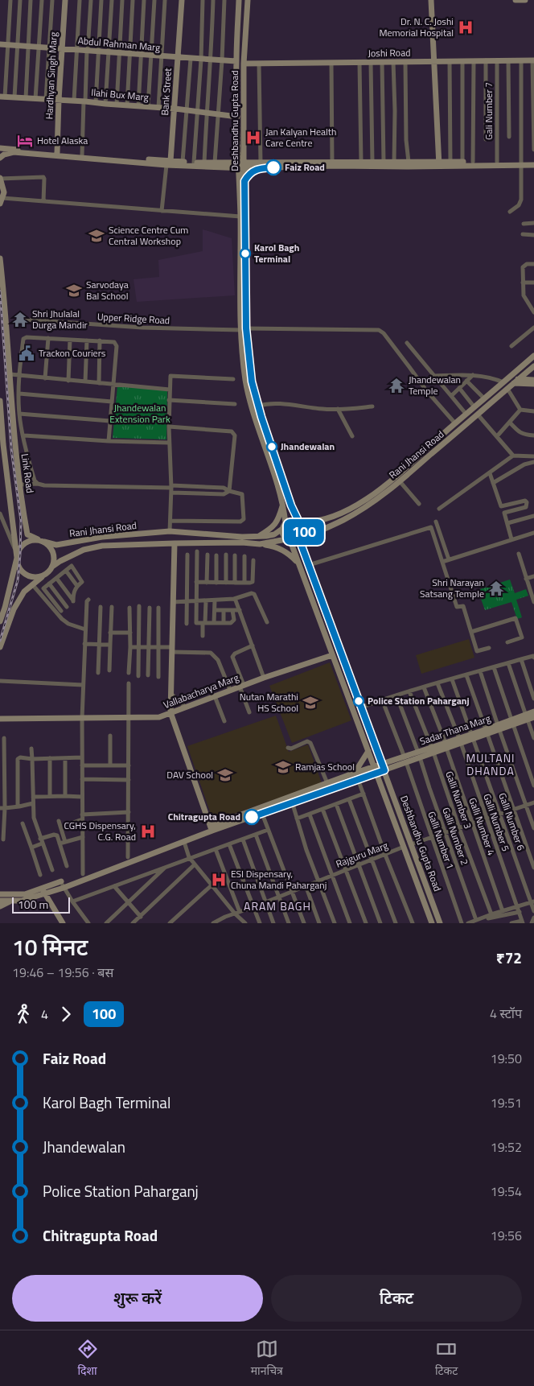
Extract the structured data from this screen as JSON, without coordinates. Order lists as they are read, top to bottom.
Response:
{
  "streets": {
    "street": [
      "Abdul Rahman Marg",
      "Joshi Road",
      "Hardhyan Singh Marg",
      "Bank Street",
      "Ilahi Bux Marg",
      "Gali Number 7",
      "Deshbandhu Gupta Road",
      "Upper Ridge Road",
      "Rani Jhansi Road",
      "Link Road",
      "Vallabacharya Marg",
      "Sadar Thana Marg",
      "Galli Number 3",
      "Galli Number 6",
      "Galli Number 5",
      "Galli Number 4",
      "Galli Number 2",
      "Galli Number 1",
      "Rajguru Marg"
    ]
  },
  "crossings": [
    ["Abdul Rahman Marg", "Hardhyan Singh Marg"],
    ["Abdul Rahman Marg", "Bank Street"],
    ["Abdul Rahman Marg", "Deshbandhu Gupta Road"],
    ["Joshi Road", "Gali Number 7"],
    ["Joshi Road", "Deshbandhu Gupta Road"],
    ["Hardhyan Singh Marg", "Ilahi Bux Marg"],
    ["Bank Street", "Ilahi Bux Marg"],
    ["Ilahi Bux Marg", "Deshbandhu Gupta Road"],
    ["Deshbandhu Gupta Road", "Upper Ridge Road"],
    ["Deshbandhu Gupta Road", "Rani Jhansi Road"],
    ["Deshbandhu Gupta Road", "Sadar Thana Marg"],
    ["Deshbandhu Gupta Road", "Rajguru Marg"],
    ["Upper Ridge Road", "Rani Jhansi Road"],
    ["Rani Jhansi Road", "Link Road"],
    ["Sadar Thana Marg", "Galli Number 3"],
    ["Sadar Thana Marg", "Galli Number 6"],
    ["Sadar Thana Marg", "Galli Number 5"],
    ["Sadar Thana Marg", "Galli Number 4"],
    ["Sadar Thana Marg", "Galli Number 2"],
    ["Sadar Thana Marg", "Galli Number 1"]
  ],
  "districts": ["MULTANI DHANDA", "ARAM BAGH"],
  "parks": ["Jhandewalan Extension Park"],
  "places": {
    "hospital": [
      "Dr. N. C. Joshi Memorial Hospital",
      "Jan Kalyan Health Care Centre",
      "CGHS Dispensary, C.G. Road",
      "ESI Dispensary, Chuna Mandi Paharganj"
    ],
    "hotel": ["Hotel Alaska"],
    "other": [
      "Faiz Road",
      "Karol Bagh Terminal",
      "Jhandewalan",
      "Police Station Paharganj",
      "Chitragupta Road"
    ],
    "school or university": [
      "Science Centre Cum Central Workshop",
      "Sarvodaya Bal School",
      "Nutan Marathi HS School",
      "Ramjas School",
      "DAV School"
    ],
    "temple": ["Shri Jhulalal Durga Mandir", "Jhandewalan Temple", "Shri Narayan Satsang Temple"],
    "public building": ["Trackon Couriers"]
  },
  "lines": ["bus line 100"],
  "scale_bar": "100 m",
  "page": {
    "on_map": "100",
    "scale": "100 m",
    "heading": ["10 मिनट", "19:46 – 19:56 · बस", "₹72"],
    "legs": ["4", "100", "4 स्टॉप"],
    "list": [
      {
        "name": "Faiz Road",
        "value": "19:50"
      },
      {
        "name": "Karol Bagh Terminal",
        "value": "19:51"
      },
      {
        "name": "Jhandewalan",
        "value": "19:52"
      },
      {
        "name": "Police Station Paharganj",
        "value": "19:54"
      },
      {
        "name": "Chitragupta Road",
        "value": "19:56"
      }
    ],
    "buttons": ["शुरू करें", "टिकट"],
    "tabs": ["दिशा", "मानचित्र", "टिकट"]
  }
}
